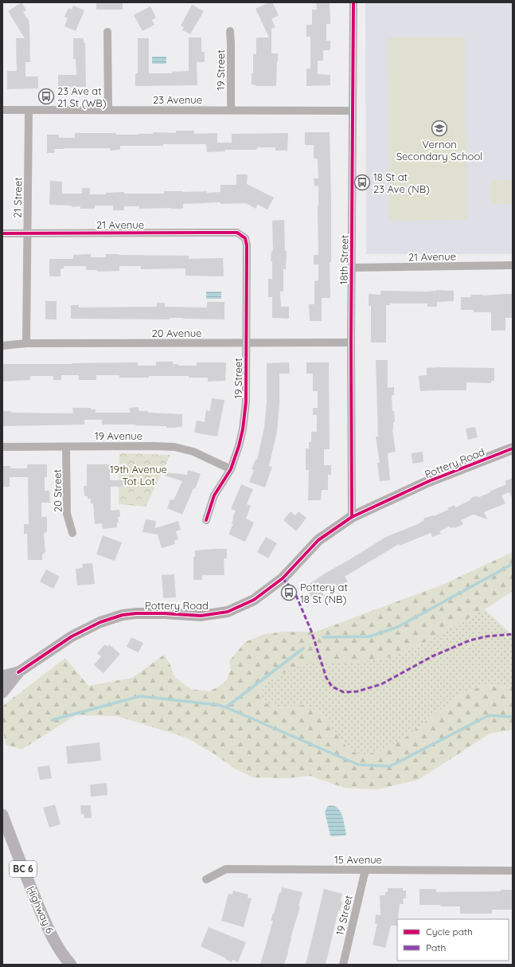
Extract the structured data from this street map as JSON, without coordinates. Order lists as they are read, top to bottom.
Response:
{
  "streets": {
    "main road": ["BC 6", "Highway 6"],
    "street": [
      "19 Street",
      "23 Avenue",
      "21 Street",
      "21 Avenue",
      "18th Street",
      "20 Avenue",
      "19 Avenue",
      "Pottery Road",
      "20 Street",
      "15 Avenue"
    ]
  },
  "crossings": [
    ["19 Street", "23 Avenue"],
    ["19 Street", "21 Avenue"],
    ["19 Street", "20 Avenue"],
    ["19 Street", "19 Avenue"],
    ["19 Street", "15 Avenue"],
    ["23 Avenue", "21 Street"],
    ["23 Avenue", "18th Street"],
    ["21 Street", "21 Avenue"],
    ["21 Street", "20 Avenue"],
    ["21 Avenue", "18th Street"],
    ["18th Street", "20 Avenue"],
    ["18th Street", "Pottery Road"],
    ["19 Avenue", "20 Street"]
  ],
  "parks": ["19th Avenue Tot Lot"],
  "places": {
    "bus stop": ["23 Ave at 21 St (WB)", "18 St at 23 Ave (NB)", "Pottery at 18 St (NB)"],
    "school or university": ["Vernon Secondary School"]
  },
  "legend": ["Cycle path", "Path"]
}
